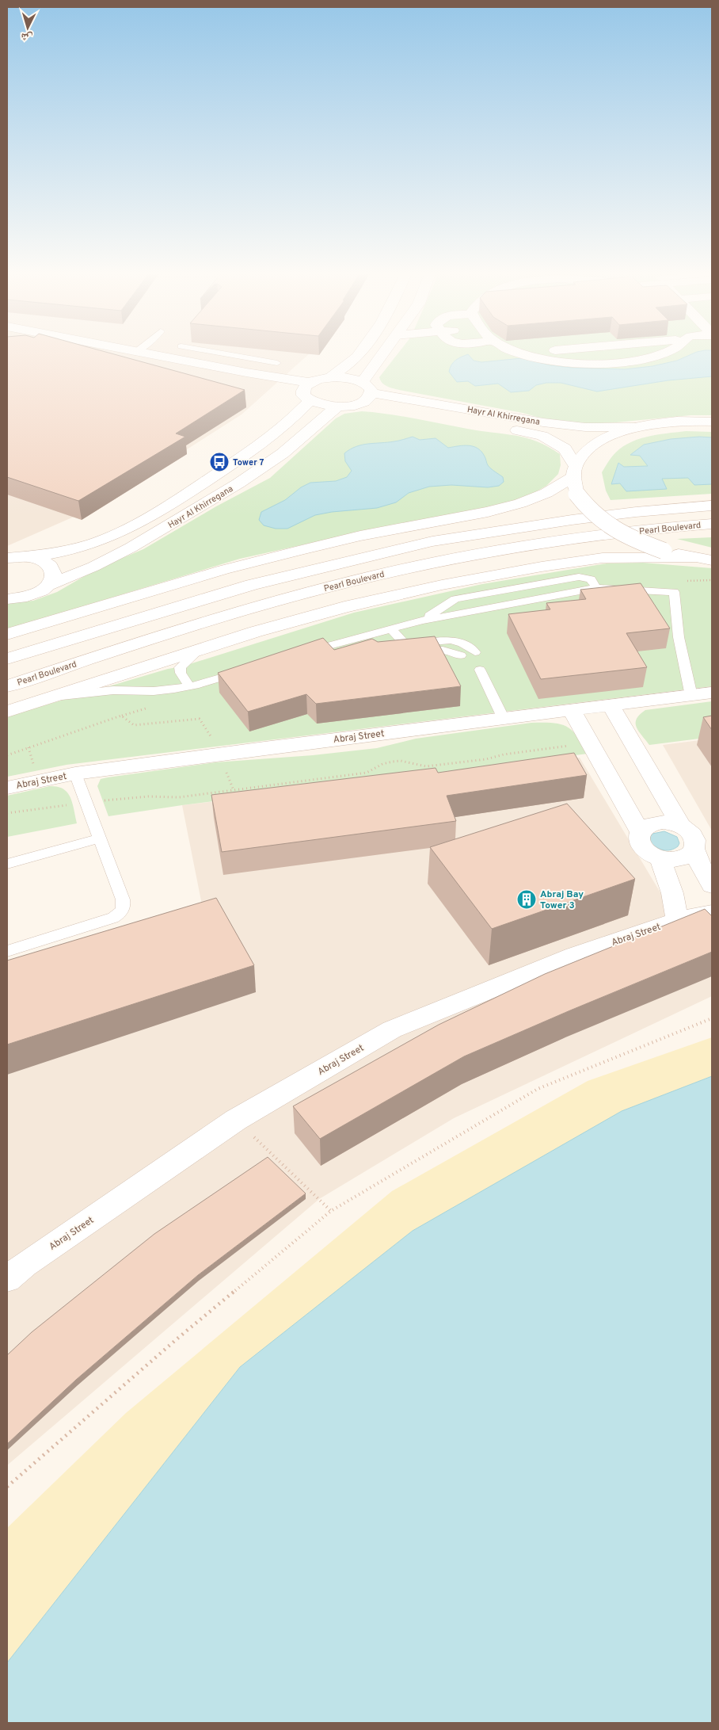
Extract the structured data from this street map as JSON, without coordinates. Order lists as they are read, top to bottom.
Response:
{
  "streets": {
    "street": ["Hayr Al Khirregana", "Pearl Boulevard", "Abraj Street"]
  },
  "places": {
    "bus stop": ["Tower 7"],
    "building": ["Abraj Bay Tower 3"]
  },
  "north": "bottom"
}
